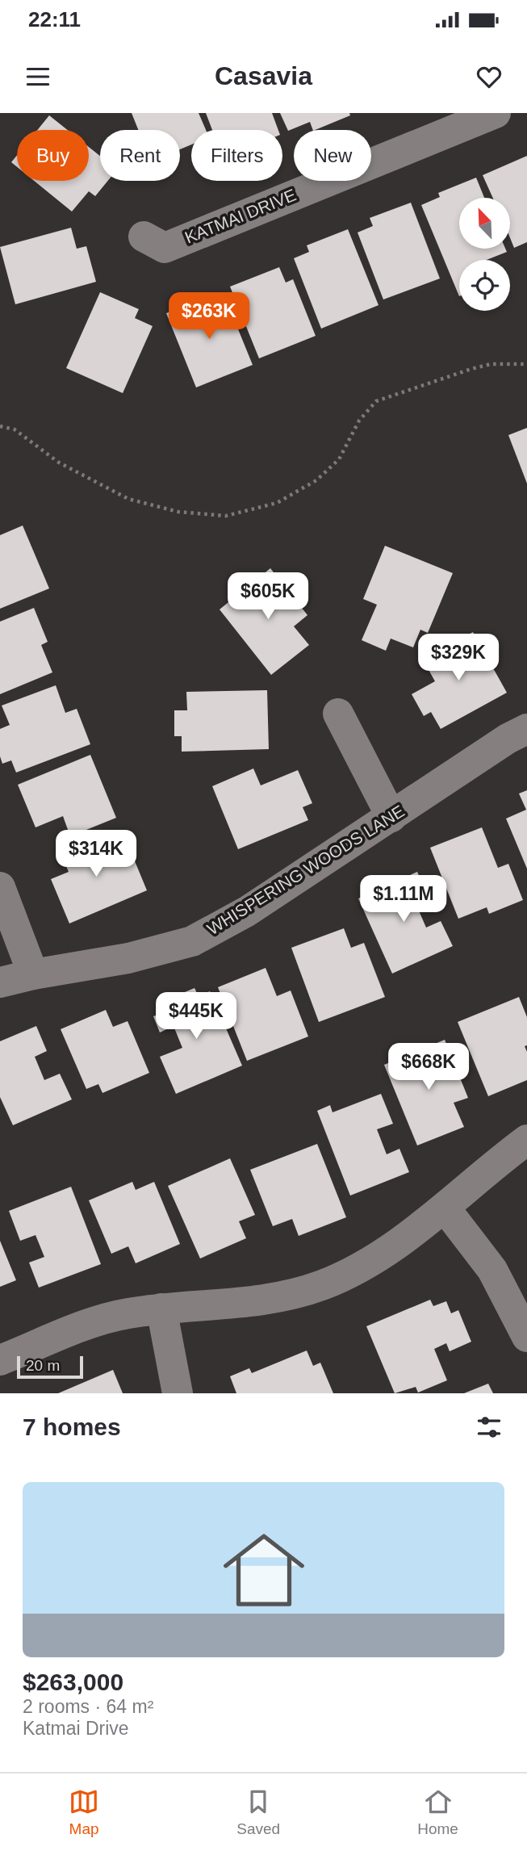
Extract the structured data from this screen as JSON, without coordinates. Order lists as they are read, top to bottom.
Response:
{
  "streets": {
    "street": ["KATMAI DRIVE", "WHISPERING WOODS LANE"]
  },
  "scale_bar": "20 m",
  "north": "top left",
  "page": {
    "status": "22:11",
    "header": "Casavia",
    "chip": [
      "Buy",
      "Rent",
      "Filters",
      "New"
    ],
    "price": [
      "$263K",
      "$605K",
      "$329K",
      "$314K",
      "$1.11M",
      "$445K",
      "$668K"
    ],
    "scale": "20 m",
    "heading": "7 homes",
    "list": [
      {
        "name": "$263,000",
        "note": "2 rooms · 64 m² · Katmai Drive"
      }
    ],
    "tabs": ["Map", "Saved", "Home"]
  }
}
